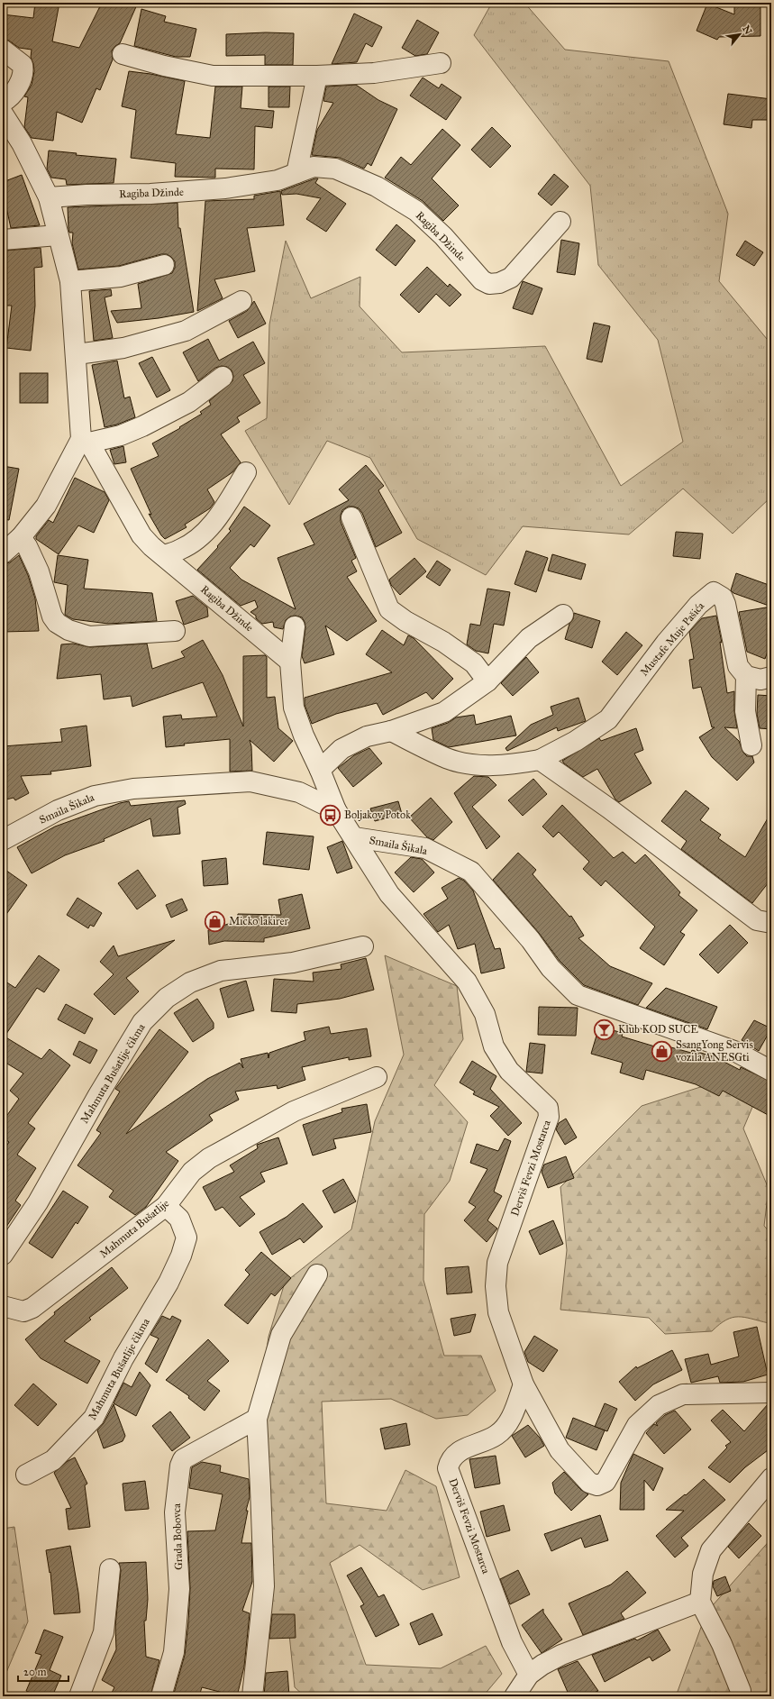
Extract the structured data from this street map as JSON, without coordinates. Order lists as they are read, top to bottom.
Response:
{
  "streets": {
    "street": [
      "Ragiba Džinde",
      "Mustafe Muje Pašića",
      "Smaila Šikala",
      "Mahmuta Bušatlije čikma",
      "Derviš Fevzi Mostarca",
      "Mahmuta Bušatlije",
      "Grada Bobovca"
    ]
  },
  "crossings": [
    ["Smaila Šikala", "Derviš Fevzi Mostarca"],
    ["Mahmuta Bušatlije čikma", "Mahmuta Bušatlije"]
  ],
  "places": {
    "bus stop": ["Boljakov Potok"],
    "shop": ["Micko lakirer", "SsangYong Servis vozila ANESGti"],
    "bar": ["Klub KOD SUCE"]
  },
  "scale_bar": "20 m",
  "north": "top right"
}
